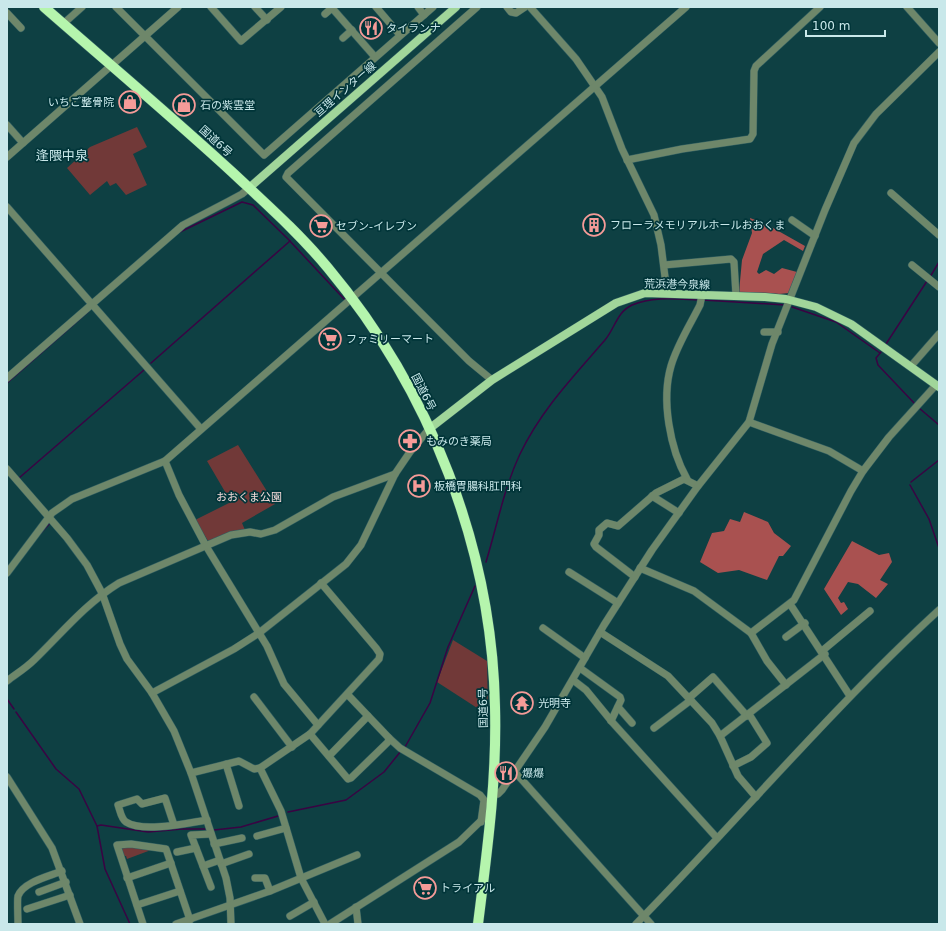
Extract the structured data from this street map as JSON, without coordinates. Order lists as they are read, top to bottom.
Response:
{
  "streets": {
    "highway": ["国道6号"],
    "main road": ["亘理インター線", "荒浜港今泉線"]
  },
  "crossings": [
    ["亘理インター線", "国道6号"],
    ["国道6号", "荒浜港今泉線"]
  ],
  "districts": ["逢隈中泉"],
  "parks": ["おおくま公園"],
  "places": {
    "restaurant": ["タイランナ", "爆爆"],
    "shop": ["いちご整骨院", "石の紫雲堂"],
    "building": ["フローラメモリアルホールおおくま"],
    "supermarket": ["セブン-イレブン", "ファミリーマート", "トライアル"],
    "pharmacy": ["もみのき薬局"],
    "hospital": ["板橋胃腸科肛門科"],
    "temple": ["光明寺"]
  },
  "scale_bar": "100 m"
}
